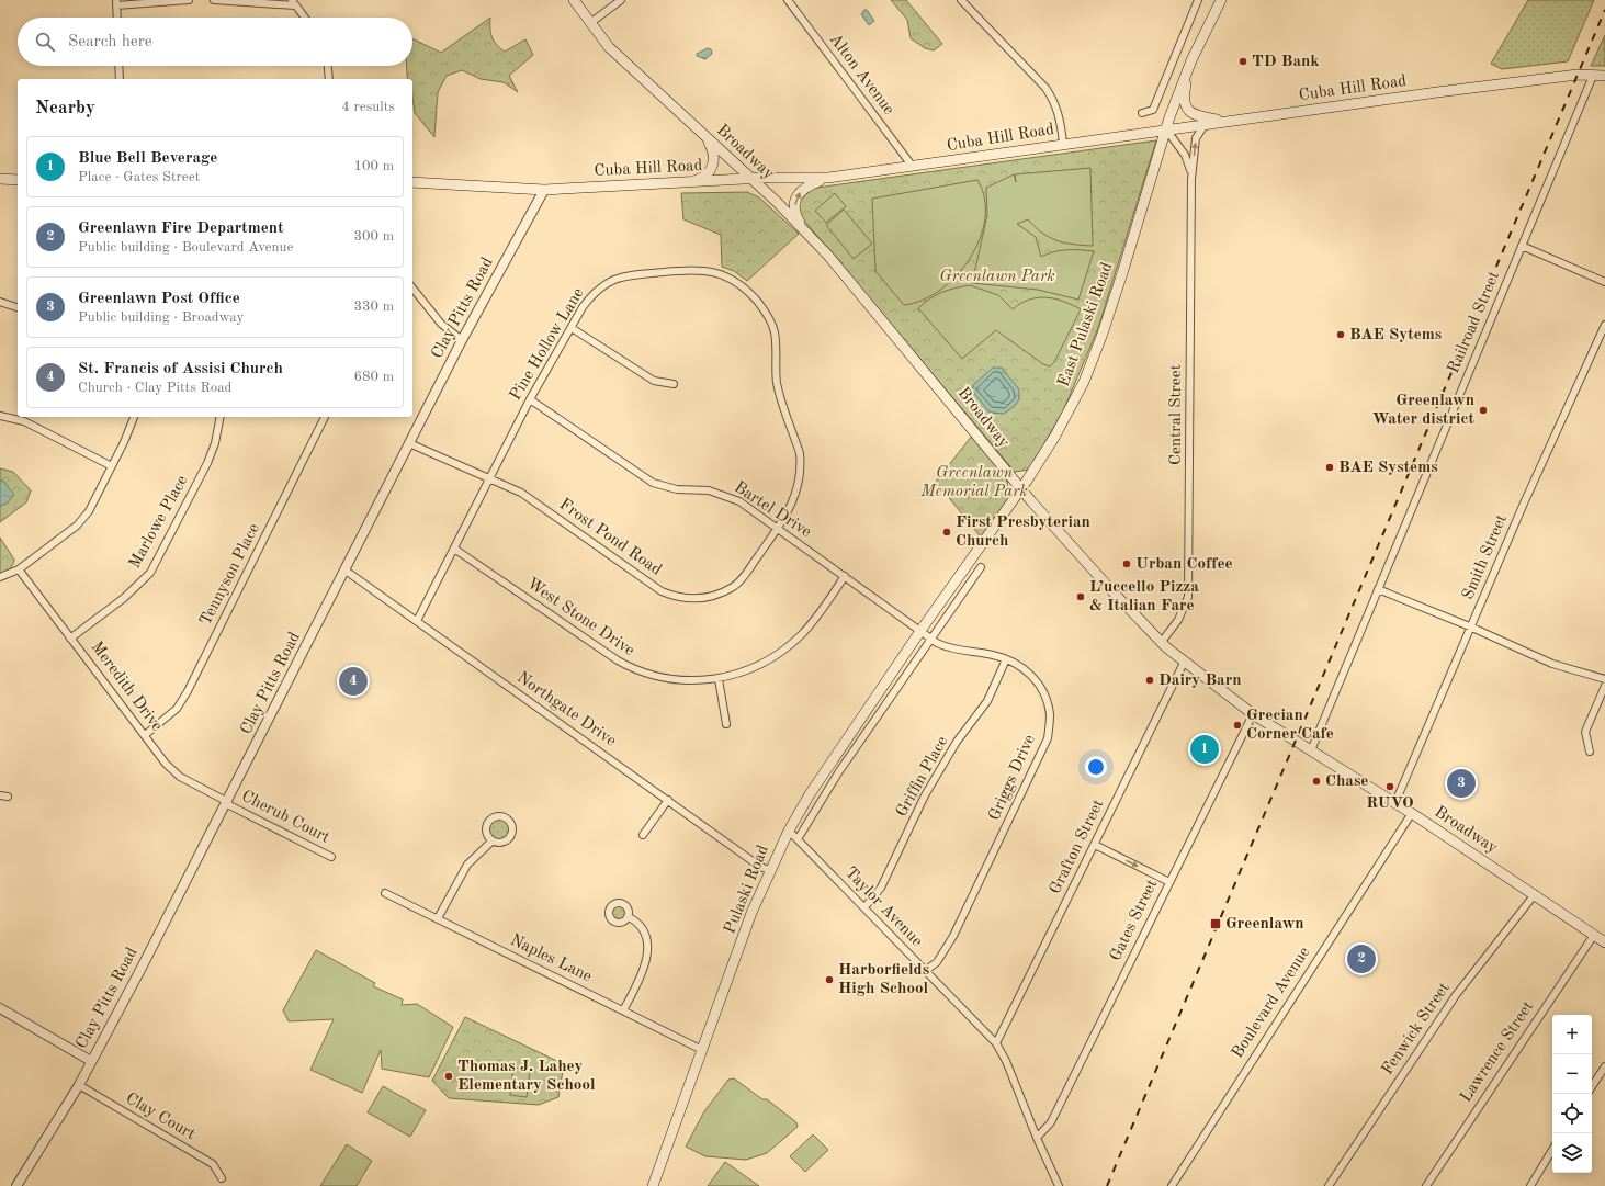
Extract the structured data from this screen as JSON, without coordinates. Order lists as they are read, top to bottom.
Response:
{
  "streets": {
    "main road": [
      "Cuba Hill Road",
      "Broadway",
      "East Pulaski Road",
      "Pulaski Road"
    ],
    "street": [
      "Alton Avenue",
      "Clay Pitts Road",
      "Railroad Street",
      "Pine Hollow Lane",
      "Central Street",
      "Bartel Drive",
      "Marlowe Place",
      "Frost Pond Road",
      "Smith Street",
      "Tennyson Place",
      "West Stone Drive",
      "Meredith Drive",
      "Northgate Drive",
      "Griffin Place",
      "Griggs Drive",
      "Cherub Court",
      "Grafton Street",
      "Taylor Avenue",
      "Gates Street",
      "Naples Lane",
      "Boulevard Avenue",
      "Fenwick Street",
      "Lawrence Street",
      "Clay Court"
    ]
  },
  "crossings": [
    ["Alton Avenue", "Cuba Hill Road"],
    ["Cuba Hill Road", "Broadway"],
    ["Cuba Hill Road", "Clay Pitts Road"],
    ["Cuba Hill Road", "Railroad Street"],
    ["Cuba Hill Road", "East Pulaski Road"],
    ["Cuba Hill Road", "Central Street"],
    ["Broadway", "Railroad Street"],
    ["Broadway", "East Pulaski Road"],
    ["Broadway", "Central Street"],
    ["Broadway", "Smith Street"],
    ["Broadway", "Grafton Street"],
    ["Broadway", "Gates Street"],
    ["Broadway", "Boulevard Avenue"],
    ["Broadway", "Fenwick Street"],
    ["Broadway", "Lawrence Street"],
    ["Clay Pitts Road", "Frost Pond Road"],
    ["Clay Pitts Road", "Meredith Drive"],
    ["Clay Pitts Road", "Northgate Drive"],
    ["Clay Pitts Road", "Cherub Court"],
    ["Clay Pitts Road", "Clay Court"],
    ["East Pulaski Road", "Central Street"],
    ["East Pulaski Road", "Bartel Drive"],
    ["East Pulaski Road", "Griggs Drive"],
    ["East Pulaski Road", "Pulaski Road"],
    ["Pine Hollow Lane", "Bartel Drive"],
    ["Pine Hollow Lane", "Frost Pond Road"],
    ["Pine Hollow Lane", "West Stone Drive"],
    ["Pine Hollow Lane", "Northgate Drive"],
    ["Bartel Drive", "Frost Pond Road"],
    ["Bartel Drive", "West Stone Drive"],
    ["Bartel Drive", "Griggs Drive"],
    ["Bartel Drive", "Pulaski Road"],
    ["Marlowe Place", "Meredith Drive"],
    ["Tennyson Place", "Meredith Drive"],
    ["Meredith Drive", "Cherub Court"],
    ["Northgate Drive", "Pulaski Road"],
    ["Griffin Place", "Griggs Drive"],
    ["Griffin Place", "Taylor Avenue"],
    ["Griggs Drive", "Pulaski Road"],
    ["Griggs Drive", "Taylor Avenue"],
    ["Grafton Street", "Taylor Avenue"],
    ["Pulaski Road", "Taylor Avenue"],
    ["Pulaski Road", "Naples Lane"],
    ["Taylor Avenue", "Gates Street"]
  ],
  "parks": ["Greenlawn Park", "Greenlawn Memorial Park"],
  "places": {
    "other": [
      "TD Bank",
      "BAE Sytems",
      "Greenlawn Water district",
      "BAE Systems",
      "First Presbyterian Church",
      "Urban Coffee",
      "L’uccello Pizza & Italian Fare",
      "Dairy Barn",
      "Grecian Corner Cafe",
      "Chase",
      "RUVO",
      "Harborfields High School",
      "Thomas J. Lahey Elementary School"
    ],
    "transit": ["Greenlawn"]
  },
  "page": {
    "search": "Search here",
    "heading": ["Nearby", "4 results"],
    "list": [
      {
        "mark": "1",
        "name": "Blue Bell Beverage",
        "note": "Place · Gates Street",
        "value": "100 m"
      },
      {
        "mark": "2",
        "name": "Greenlawn Fire Department",
        "note": "Public building · Boulevard Avenue",
        "value": "300 m"
      },
      {
        "mark": "3",
        "name": "Greenlawn Post Office",
        "note": "Public building · Broadway",
        "value": "330 m"
      },
      {
        "mark": "4",
        "name": "St. Francis of Assisi Church",
        "note": "Church · Clay Pitts Road",
        "value": "680 m"
      }
    ],
    "pins": [
      "4",
      "1",
      "3",
      "2"
    ],
    "map_buttons": ["+", "−"]
  }
}
